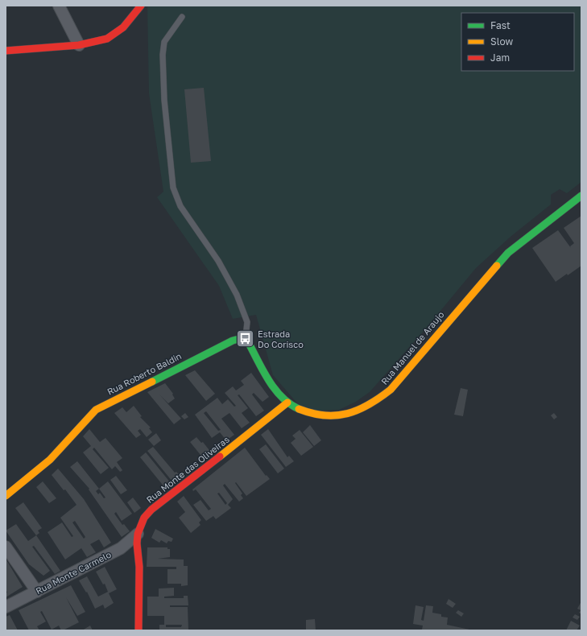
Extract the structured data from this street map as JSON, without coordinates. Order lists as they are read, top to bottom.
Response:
{
  "streets": {
    "street": [
      "Rua Manuel de Araujo",
      "Rua Roberto Baldin",
      "Rua Monte das Oliveiras",
      "Rua Monte Carmelo"
    ]
  },
  "crossings": [
    ["Rua Manuel de Araujo", "Rua Monte das Oliveiras"],
    ["Rua Monte das Oliveiras", "Rua Monte Carmelo"]
  ],
  "places": {
    "bus stop": ["Estrada Do Corisco"]
  },
  "legend": ["Fast", "Slow", "Jam"]
}
